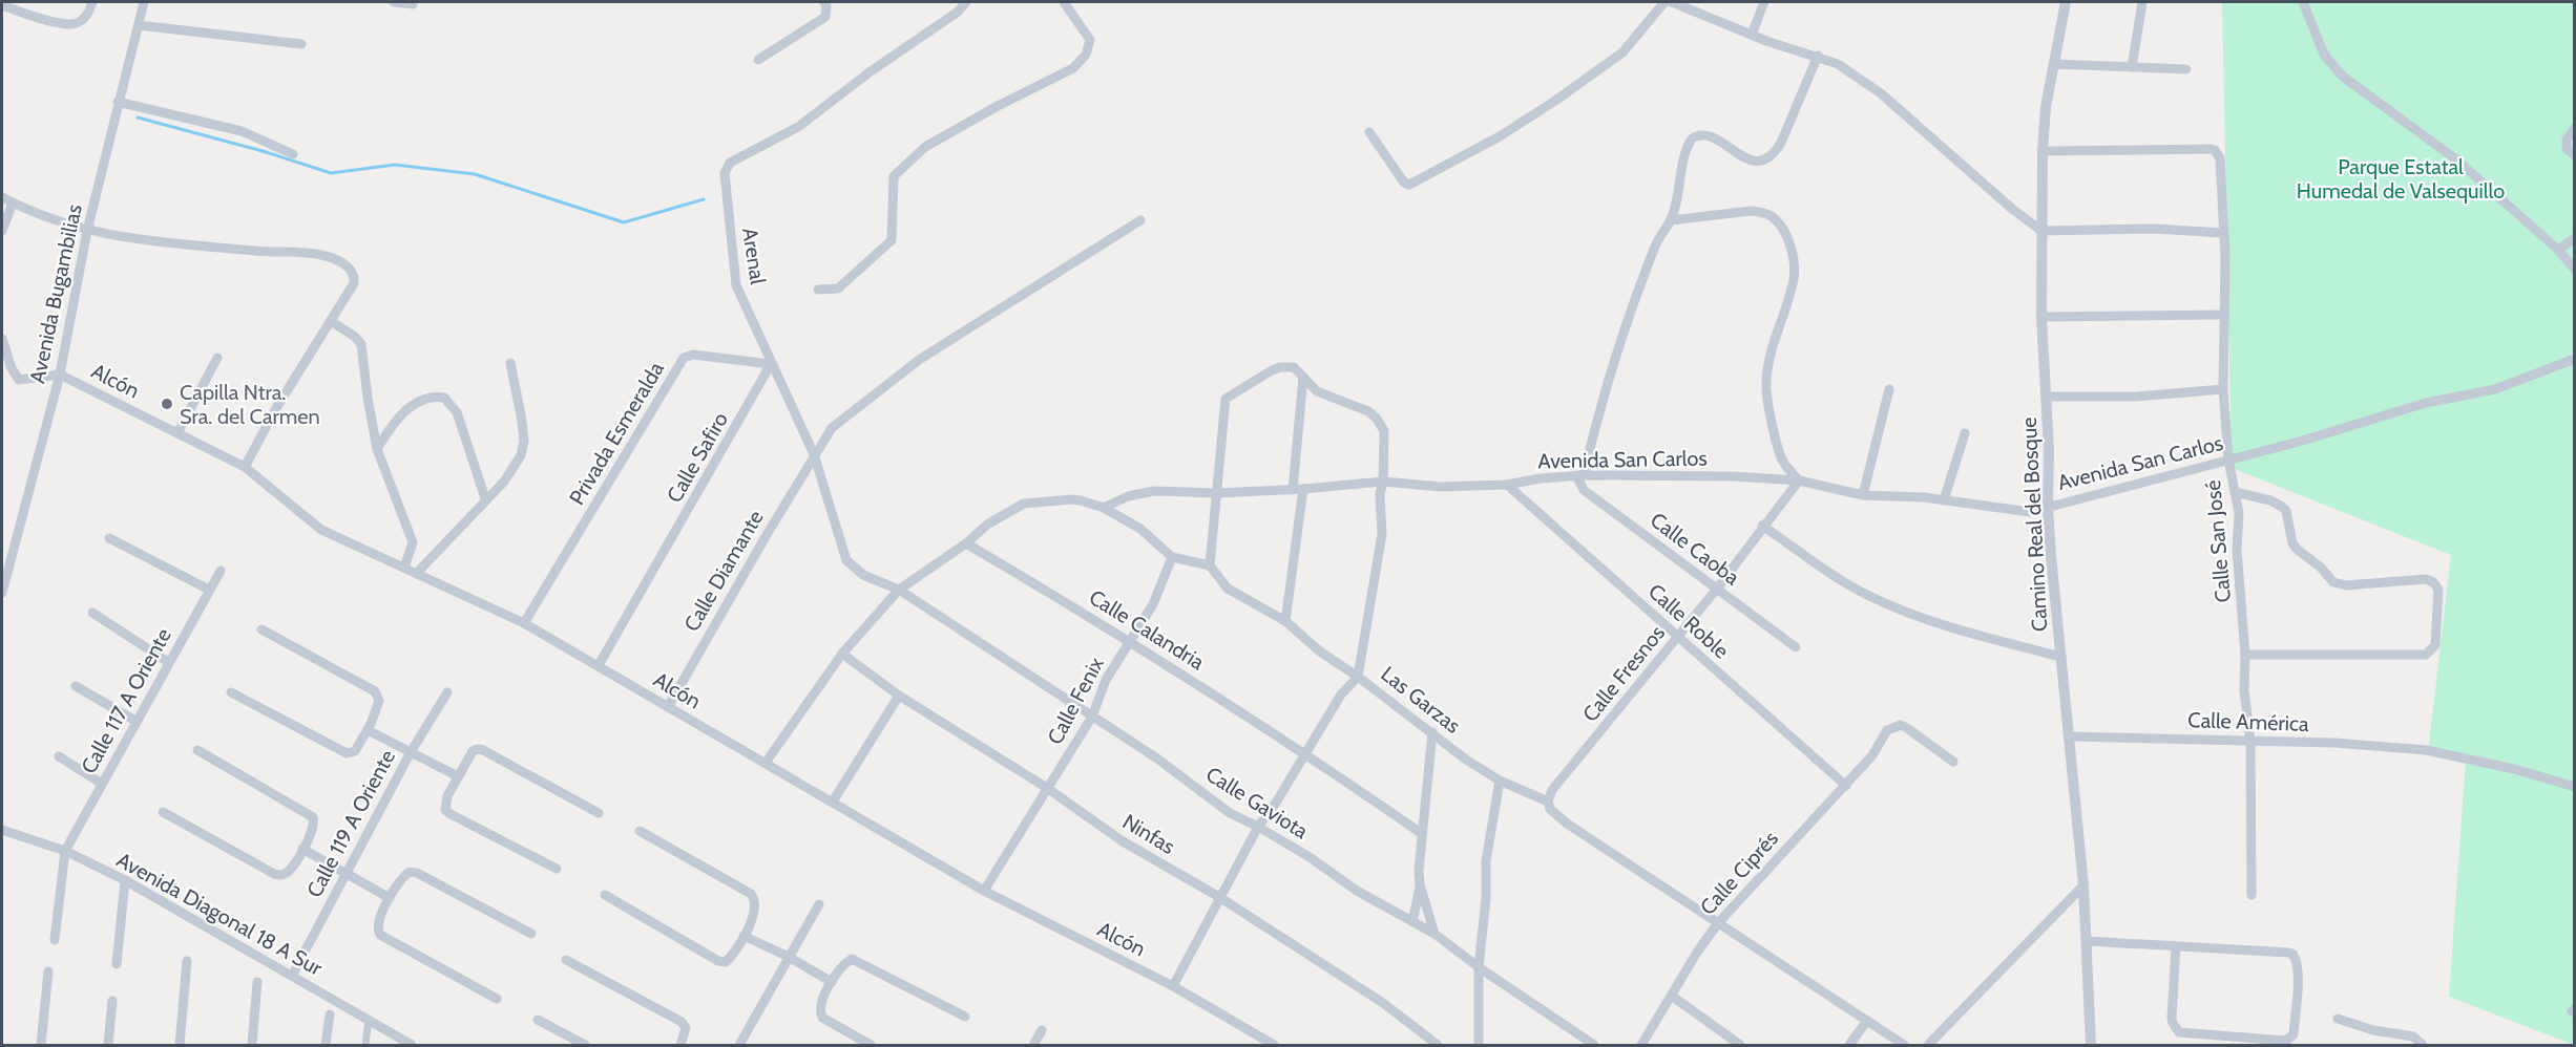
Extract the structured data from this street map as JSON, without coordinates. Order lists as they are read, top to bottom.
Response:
{
  "streets": {
    "street": [
      "Arenal",
      "Avenida Bugambilias",
      "Alcón",
      "Privada Esmeralda",
      "Calle Safiro",
      "Avenida San Carlos",
      "Camino Real del Bosque",
      "Calle San José",
      "Calle Caoba",
      "Calle Diamante",
      "Calle Roble",
      "Calle Calandria",
      "Calle Fresnos",
      "Las Garzas",
      "Calle 117 A Oriente",
      "Calle Fenix",
      "Calle América",
      "Calle Gaviota",
      "Calle 119 A Oriente",
      "Ninfas",
      "Calle Ciprés",
      "Avenida Diagonal 18 A Sur"
    ]
  },
  "crossings": [
    ["Arenal", "Privada Esmeralda"],
    ["Arenal", "Calle Safiro"],
    ["Arenal", "Calle Diamante"],
    ["Arenal", "Calle Gaviota"],
    ["Avenida Bugambilias", "Alcón"],
    ["Alcón", "Privada Esmeralda"],
    ["Alcón", "Calle Safiro"],
    ["Alcón", "Calle Diamante"],
    ["Alcón", "Calle Fenix"],
    ["Privada Esmeralda", "Calle Safiro"],
    ["Avenida San Carlos", "Camino Real del Bosque"],
    ["Avenida San Carlos", "Calle San José"],
    ["Avenida San Carlos", "Calle Caoba"],
    ["Avenida San Carlos", "Calle Roble"],
    ["Avenida San Carlos", "Calle Fresnos"],
    ["Camino Real del Bosque", "Calle San José"],
    ["Camino Real del Bosque", "Calle América"],
    ["Calle San José", "Calle América"],
    ["Calle Caoba", "Calle Fresnos"],
    ["Calle Roble", "Calle Fresnos"],
    ["Calle Roble", "Calle Ciprés"],
    ["Calle Calandria", "Calle Fenix"],
    ["Calle Fresnos", "Las Garzas"],
    ["Las Garzas", "Calle Ciprés"],
    ["Calle 117 A Oriente", "Avenida Diagonal 18 A Sur"],
    ["Calle Fenix", "Calle Gaviota"],
    ["Calle Fenix", "Ninfas"],
    ["Calle 119 A Oriente", "Avenida Diagonal 18 A Sur"]
  ],
  "parks": ["Parque Estatal Humedal de Valsequillo"],
  "places": ["Capilla Ntra. Sra. del Carmen"]
}
